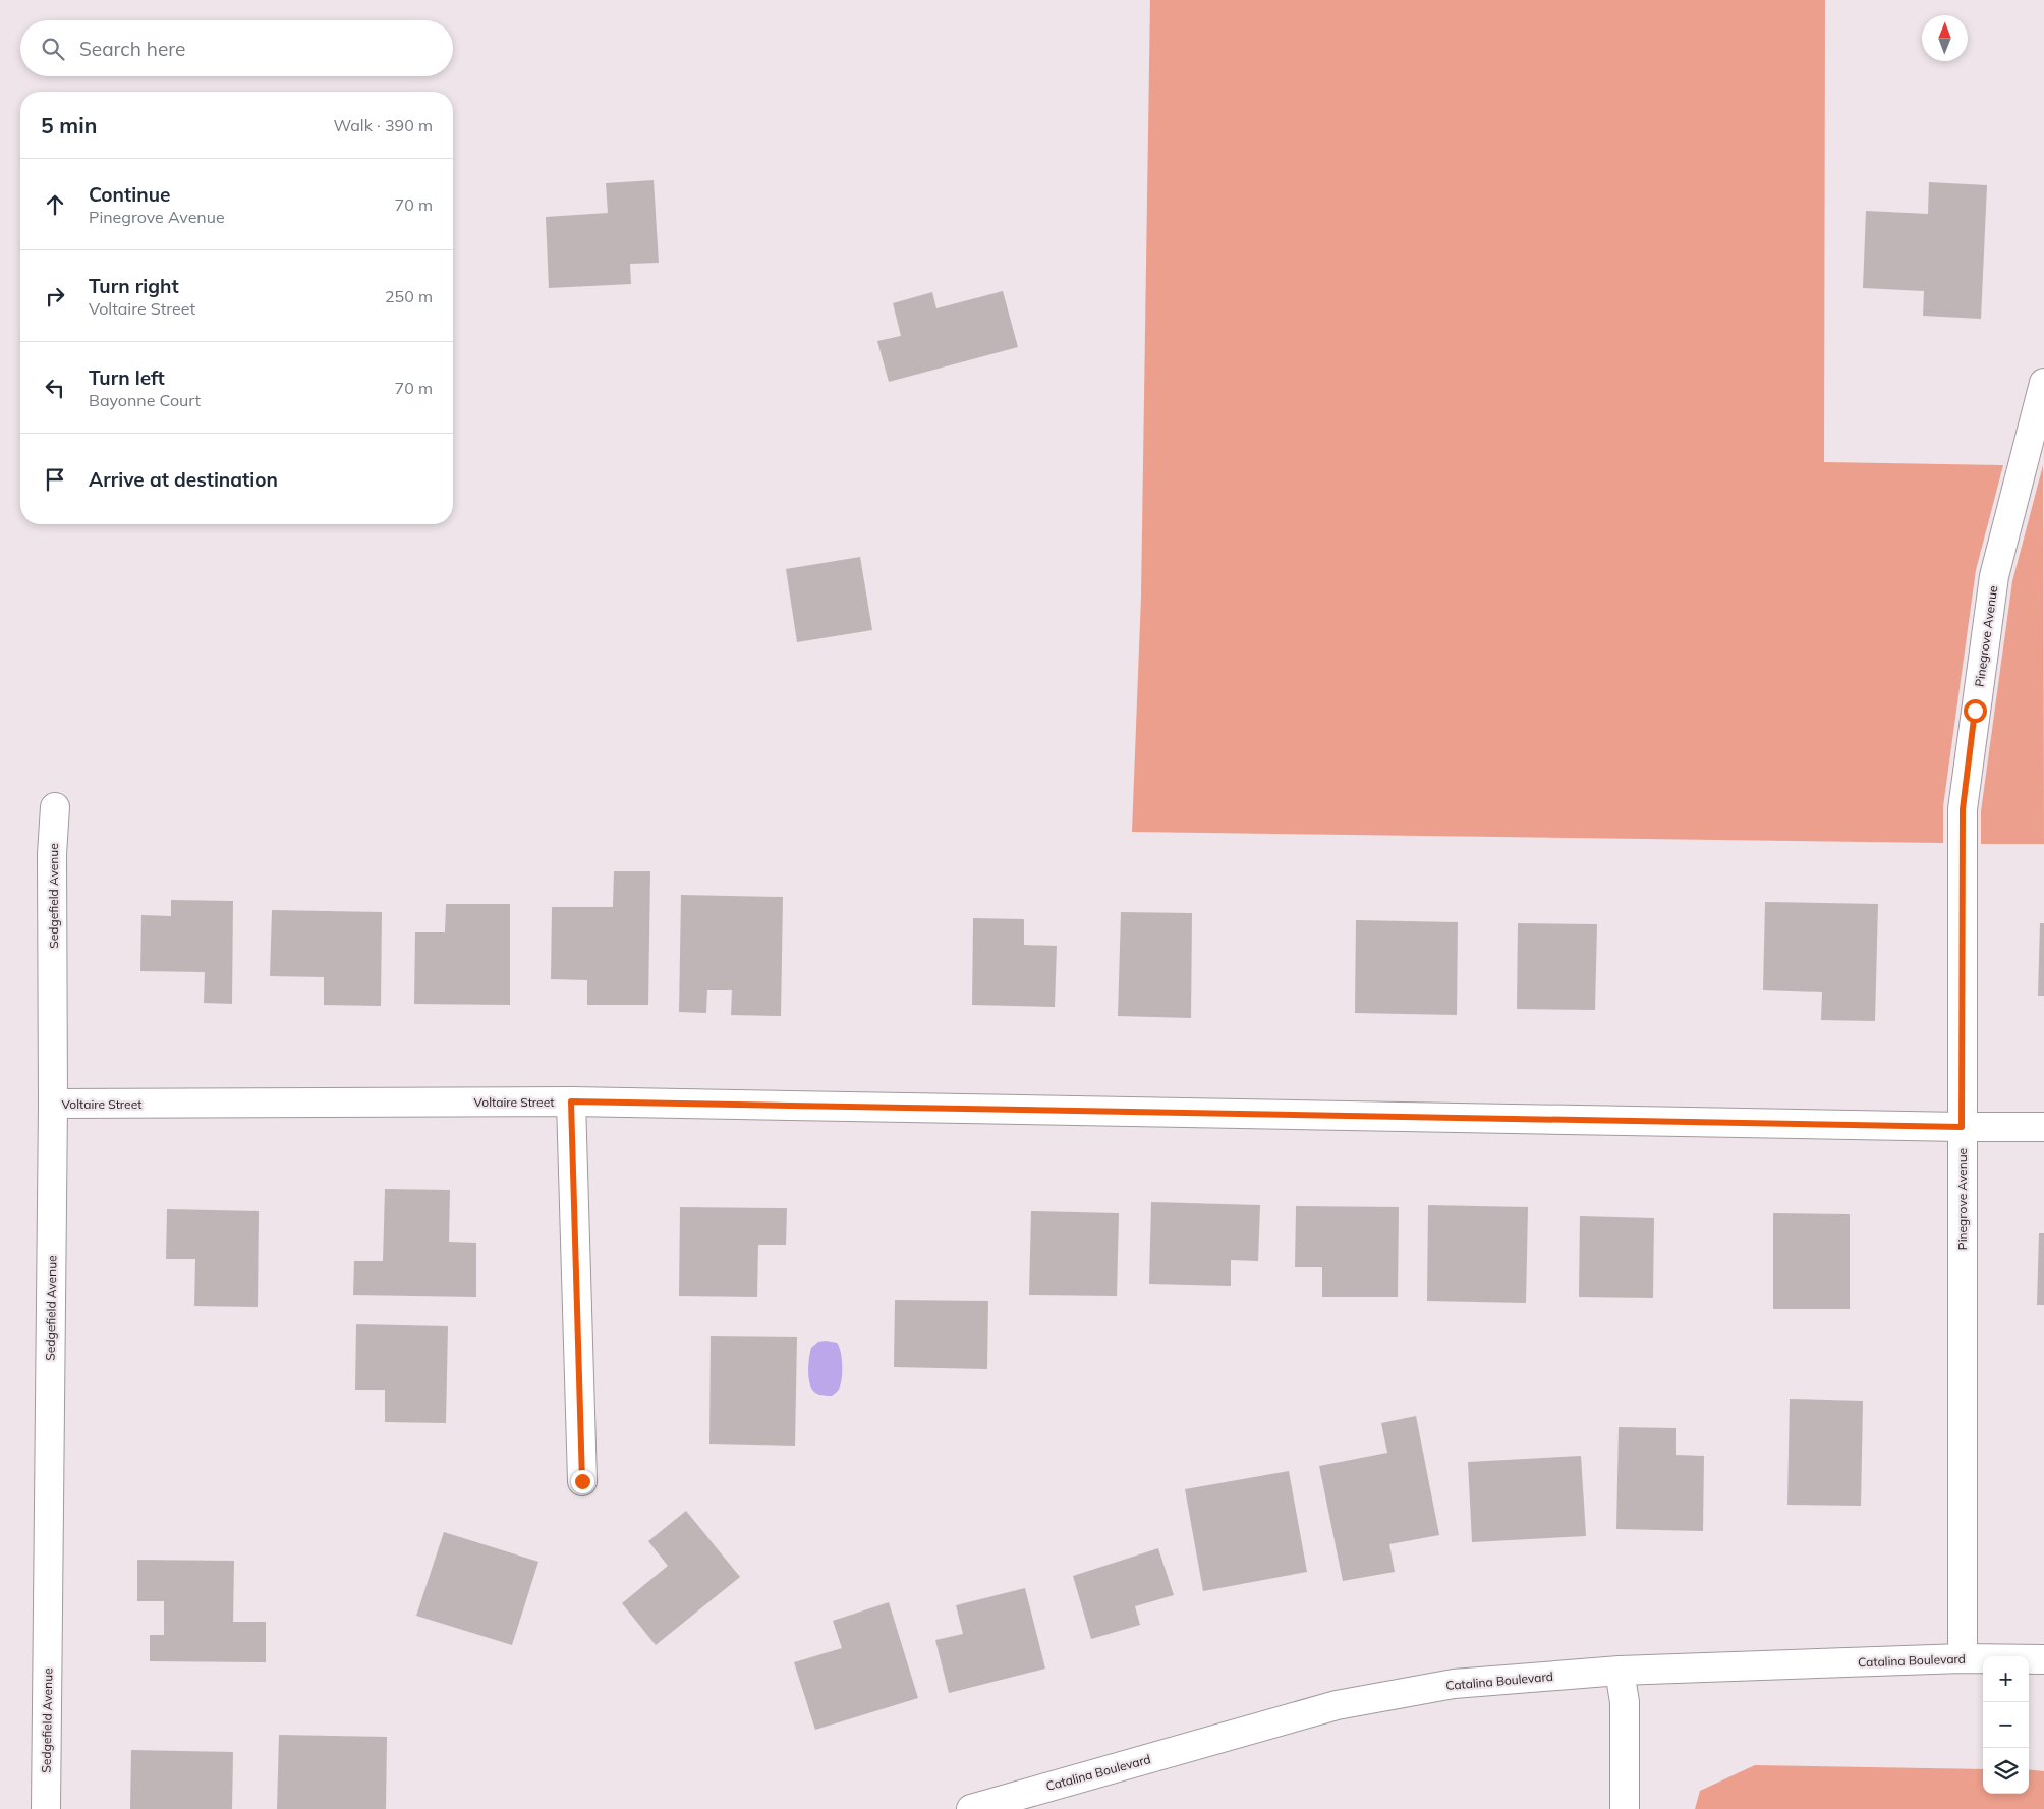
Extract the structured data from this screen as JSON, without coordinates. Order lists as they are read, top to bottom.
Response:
{
  "streets": {
    "street": [
      "Pinegrove Avenue",
      "Sedgefield Avenue",
      "Voltaire Street",
      "Catalina Boulevard"
    ]
  },
  "crossings": [
    ["Pinegrove Avenue", "Voltaire Street"],
    ["Pinegrove Avenue", "Catalina Boulevard"],
    ["Sedgefield Avenue", "Voltaire Street"]
  ],
  "north": "top",
  "page": {
    "search": "Search here",
    "heading": ["5 min", "Walk · 390 m"],
    "list": [
      ["Continue", "Pinegrove Avenue", "70 m"],
      ["Turn right", "Voltaire Street", "250 m"],
      ["Turn left", "Bayonne Court", "70 m"],
      "Arrive at destination"
    ],
    "map_buttons": ["+", "−"]
  }
}
